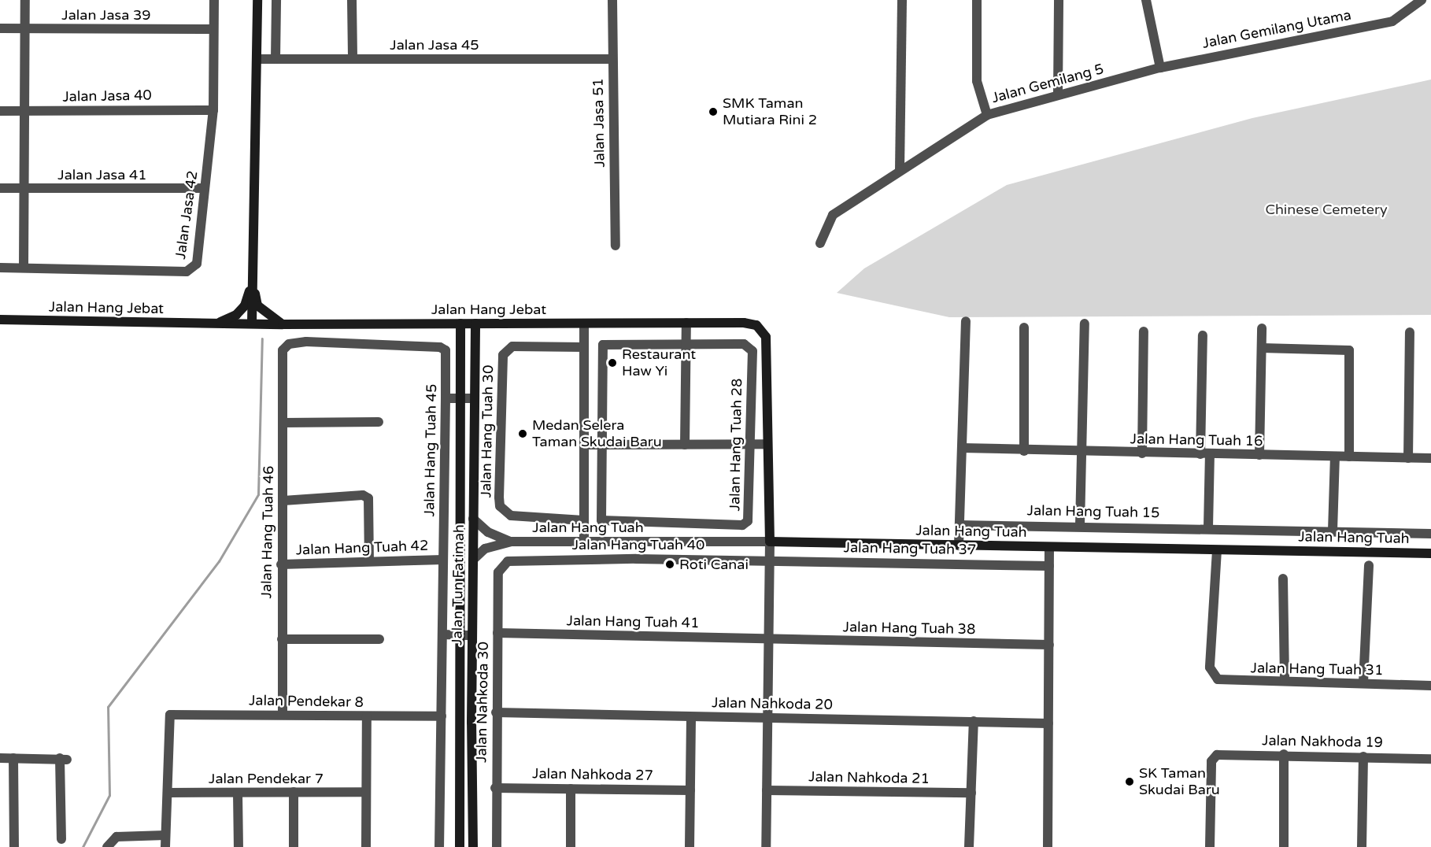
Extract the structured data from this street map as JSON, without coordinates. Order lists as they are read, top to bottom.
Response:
{
  "streets": {
    "street": [
      "Jalan Jasa 39",
      "Jalan Gemilang Utama",
      "Jalan Jasa 45",
      "Jalan Gemilang 5",
      "Jalan Jasa 40",
      "Jalan Jasa 51",
      "Jalan Jasa 41",
      "Jalan Jasa 42",
      "Jalan Hang Jebat",
      "Jalan Hang Tuah 30",
      "Jalan Hang Tuah 16",
      "Jalan Hang Tuah 28",
      "Jalan Hang Tuah 45",
      "Jalan Hang Tuah 15",
      "Jalan Hang Tuah",
      "Jalan Hang Tuah 46",
      "Jalan Hang Tuah 40",
      "Jalan Hang Tuah 42",
      "Jalan Hang Tuah 37",
      "Jalan Tun Fatimah",
      "Jalan Hang Tuah 41",
      "Jalan Hang Tuah 38",
      "Jalan Hang Tuah 31",
      "Jalan Pendekar 8",
      "Jalan Nahkoda 30",
      "Jalan Nahkoda 20",
      "Jalan Nakhoda 19",
      "Jalan Nahkoda 27",
      "Jalan Nahkoda 21",
      "Jalan Pendekar 7"
    ]
  },
  "crossings": [
    ["Jalan Jasa 39", "Jalan Jasa 42"],
    ["Jalan Gemilang Utama", "Jalan Gemilang 5"],
    ["Jalan Jasa 45", "Jalan Jasa 51"],
    ["Jalan Jasa 40", "Jalan Jasa 42"],
    ["Jalan Jasa 41", "Jalan Jasa 42"],
    ["Jalan Hang Jebat", "Jalan Hang Tuah"],
    ["Jalan Hang Jebat", "Jalan Tun Fatimah"],
    ["Jalan Hang Tuah 45", "Jalan Hang Tuah 46"],
    ["Jalan Hang Tuah 45", "Jalan Hang Tuah 42"],
    ["Jalan Hang Tuah 45", "Jalan Pendekar 8"],
    ["Jalan Hang Tuah", "Jalan Tun Fatimah"],
    ["Jalan Hang Tuah", "Jalan Hang Tuah 31"],
    ["Jalan Hang Tuah 46", "Jalan Hang Tuah 42"],
    ["Jalan Hang Tuah 46", "Jalan Pendekar 8"],
    ["Jalan Hang Tuah 40", "Jalan Hang Tuah 37"],
    ["Jalan Hang Tuah 40", "Jalan Nahkoda 30"],
    ["Jalan Hang Tuah 41", "Jalan Hang Tuah 38"],
    ["Jalan Hang Tuah 41", "Jalan Nahkoda 30"],
    ["Jalan Pendekar 8", "Jalan Pendekar 7"],
    ["Jalan Nahkoda 30", "Jalan Nahkoda 20"],
    ["Jalan Nahkoda 30", "Jalan Nahkoda 27"]
  ],
  "parks": ["Chinese Cemetery"],
  "places": [
    "SMK Taman Mutiara Rini 2",
    "Restaurant Haw Yi",
    "Medan Selera Taman Skudai Baru",
    "Roti Canai",
    "SK Taman Skudai Baru"
  ]
}
